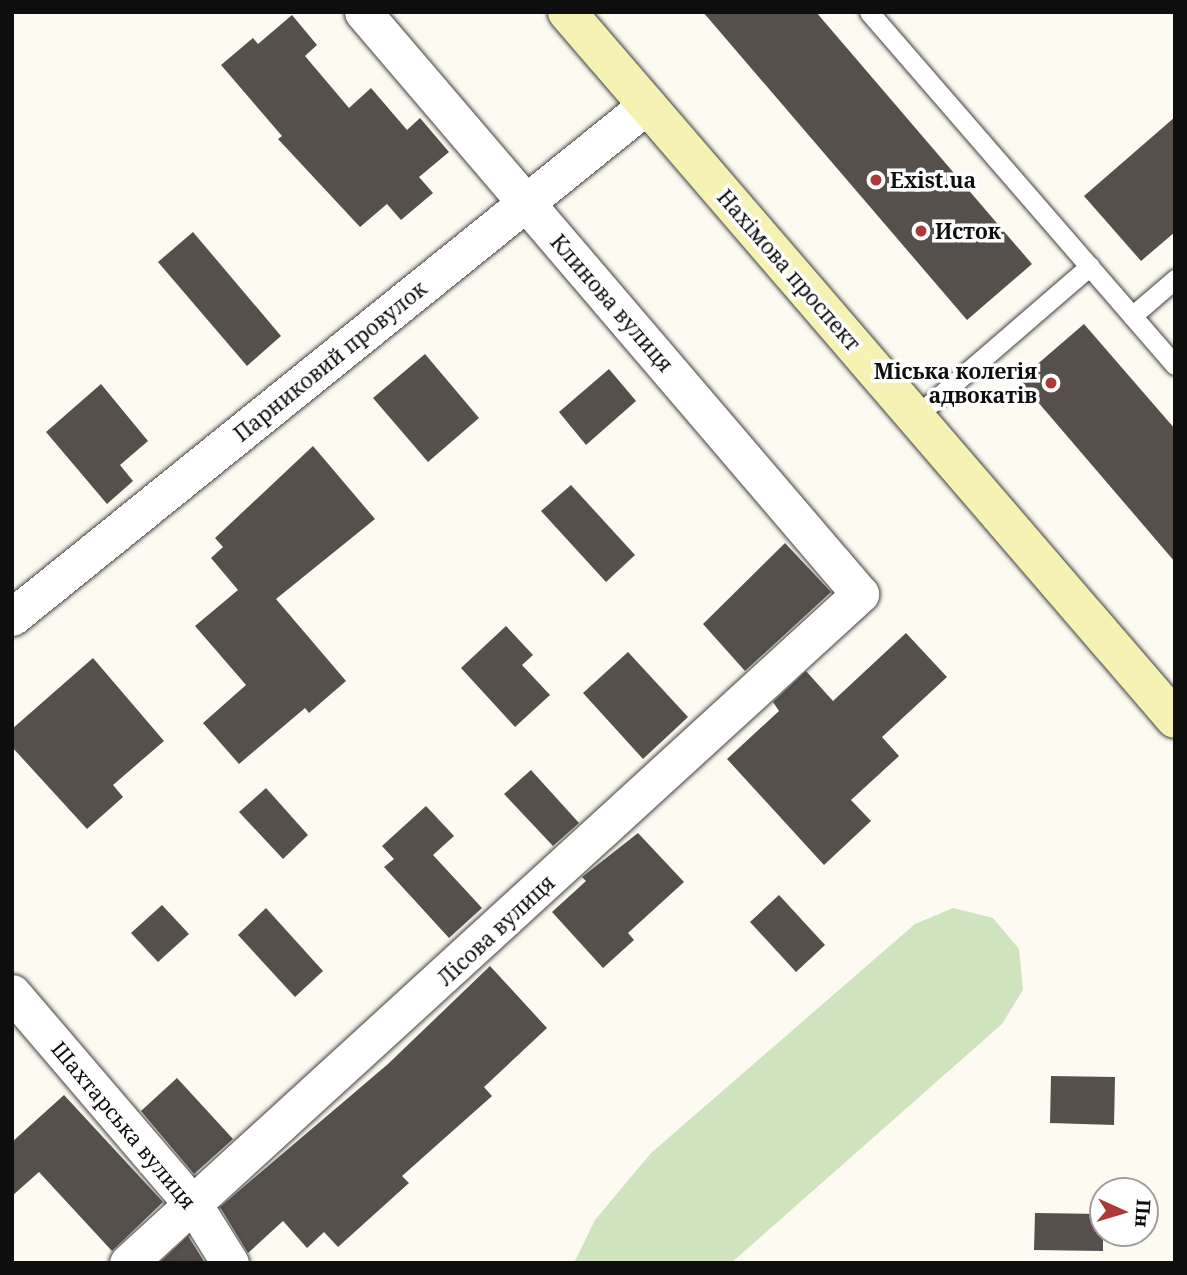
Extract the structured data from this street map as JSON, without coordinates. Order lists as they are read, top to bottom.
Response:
{
  "streets": {
    "main road": ["Нахімова проспект"],
    "street": [
      "Клинова вулиця",
      "Парниковий провулок",
      "Лісова вулиця",
      "Шахтарська вулиця"
    ]
  },
  "crossings": [
    ["Нахімова проспект", "Парниковий провулок"],
    ["Клинова вулиця", "Парниковий провулок"],
    ["Клинова вулиця", "Лісова вулиця"],
    ["Лісова вулиця", "Шахтарська вулиця"]
  ],
  "places": ["Exist.ua", "Исток", "Міська колегія адвокатів"],
  "north": "right"
}
